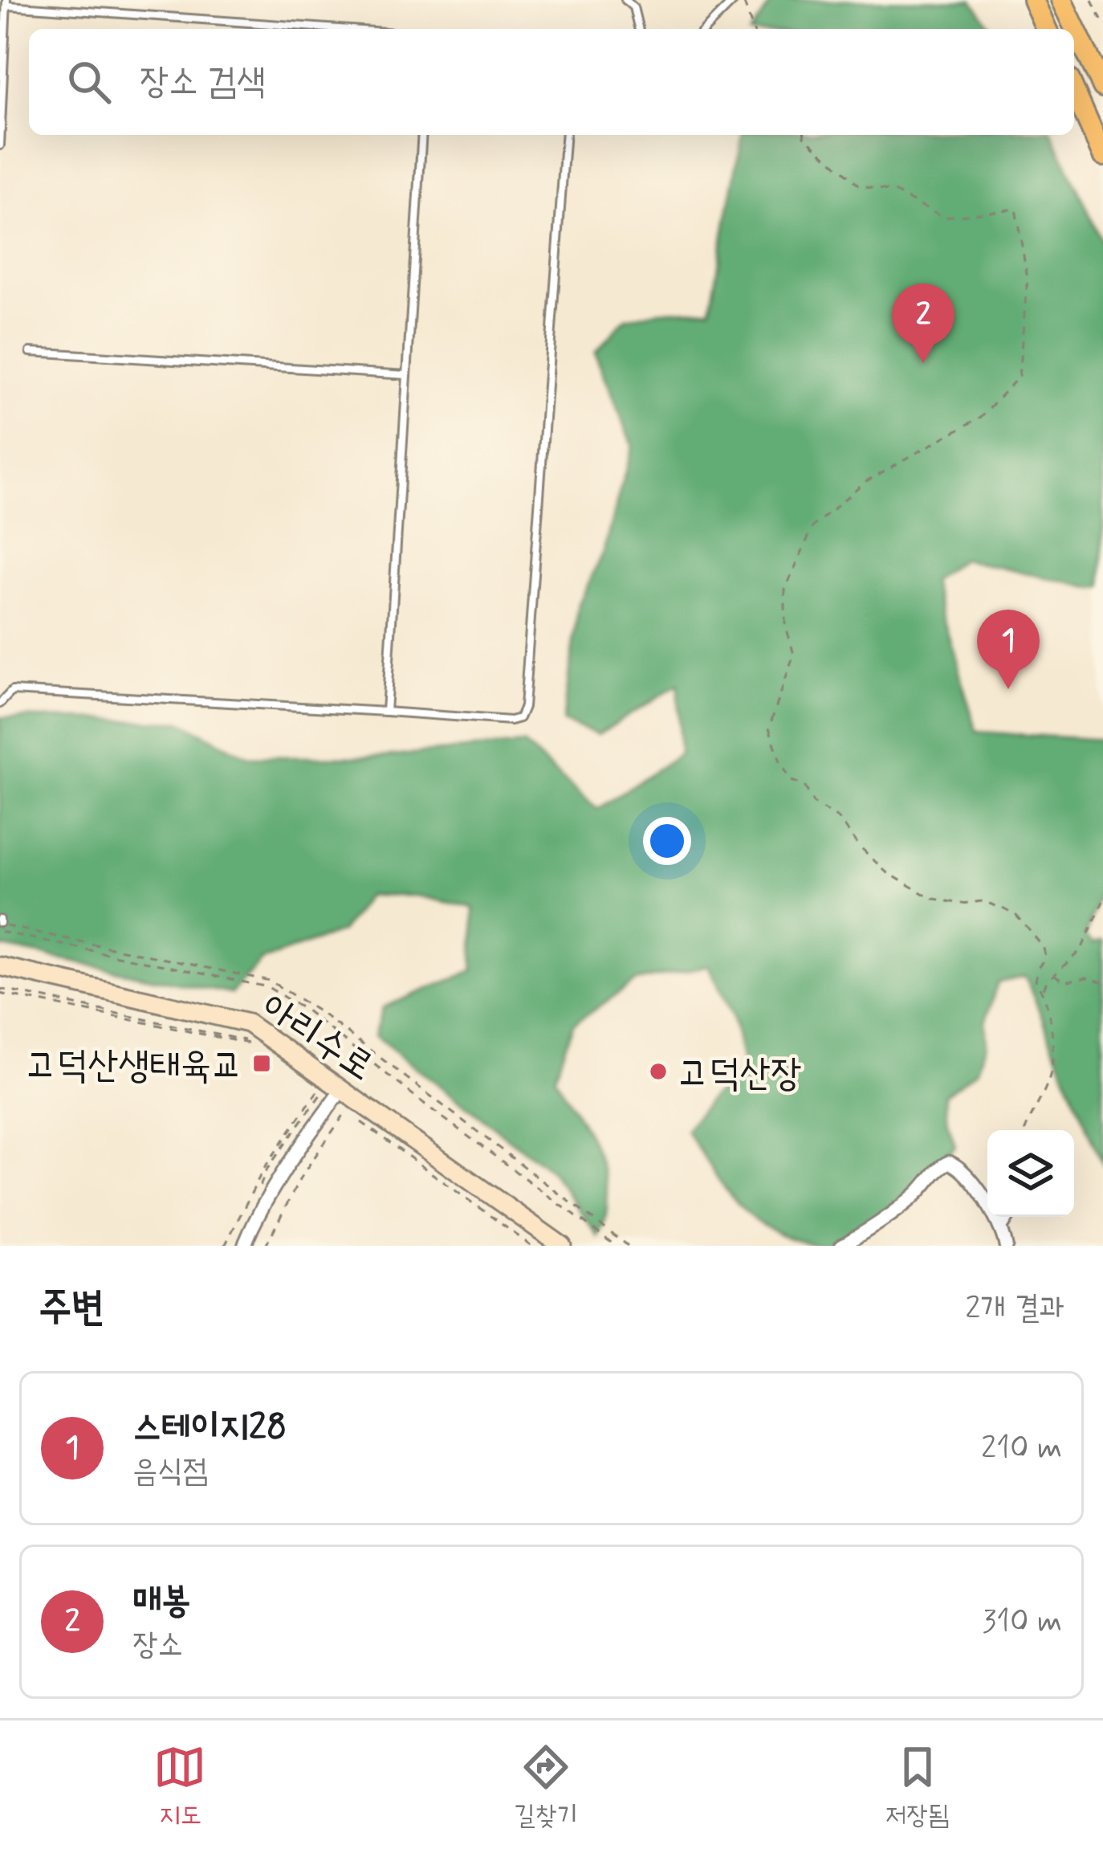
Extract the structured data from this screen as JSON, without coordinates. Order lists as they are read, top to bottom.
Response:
{
  "streets": {
    "main road": ["아리수로"]
  },
  "places": {
    "transit": ["고덕산생태육교"],
    "other": ["고덕산장"]
  },
  "page": {
    "search": "장소 검색",
    "pins": ["2", "1"],
    "heading": ["주변", "2개 결과"],
    "list": [
      {
        "mark": "1",
        "name": "스테이지28",
        "note": "음식점",
        "value": "210 m"
      },
      {
        "mark": "2",
        "name": "매봉",
        "note": "장소",
        "value": "310 m"
      }
    ],
    "nav": ["지도", "길찾기", "저장됨"]
  }
}
